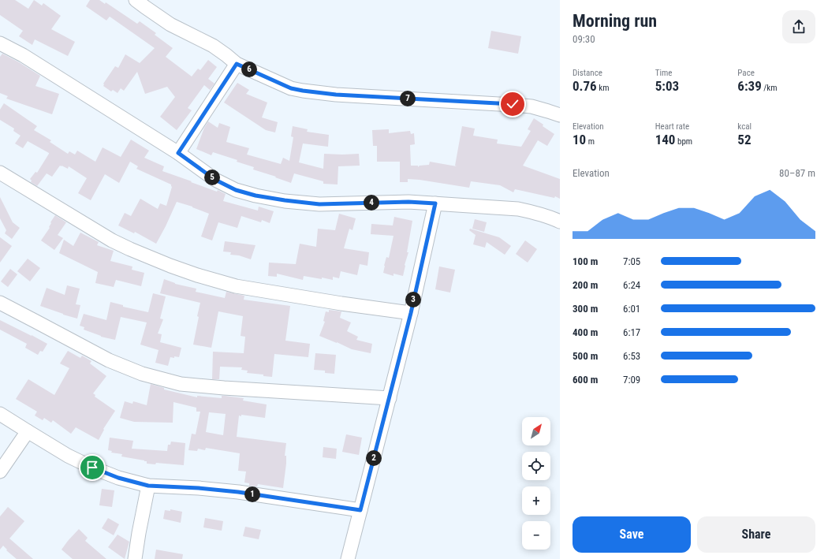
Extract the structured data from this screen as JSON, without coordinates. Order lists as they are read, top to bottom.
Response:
{
  "north": "top right",
  "page": {
    "heading": ["Morning run", "09:30"],
    "stats": [
      ["Distance", "0.76 km"],
      ["Time", "5:03"],
      ["Pace", "6:39 /km"],
      ["Elevation", "10 m"],
      ["Heart rate", "140 bpm"],
      ["kcal", "52"]
    ],
    "pins": [
      "6",
      "7",
      "5",
      "4",
      "3",
      "2",
      "1"
    ],
    "chart": ["Elevation", "80–87 m"],
    "list": [
      {
        "name": "100 m",
        "note": "7:05"
      },
      {
        "name": "200 m",
        "note": "6:24"
      },
      {
        "name": "300 m",
        "note": "6:01"
      },
      {
        "name": "400 m",
        "note": "6:17"
      },
      {
        "name": "500 m",
        "note": "6:53"
      },
      {
        "name": "600 m",
        "note": "7:09"
      }
    ],
    "map_buttons": ["+", "−"],
    "buttons": ["Save", "Share"]
  }
}
